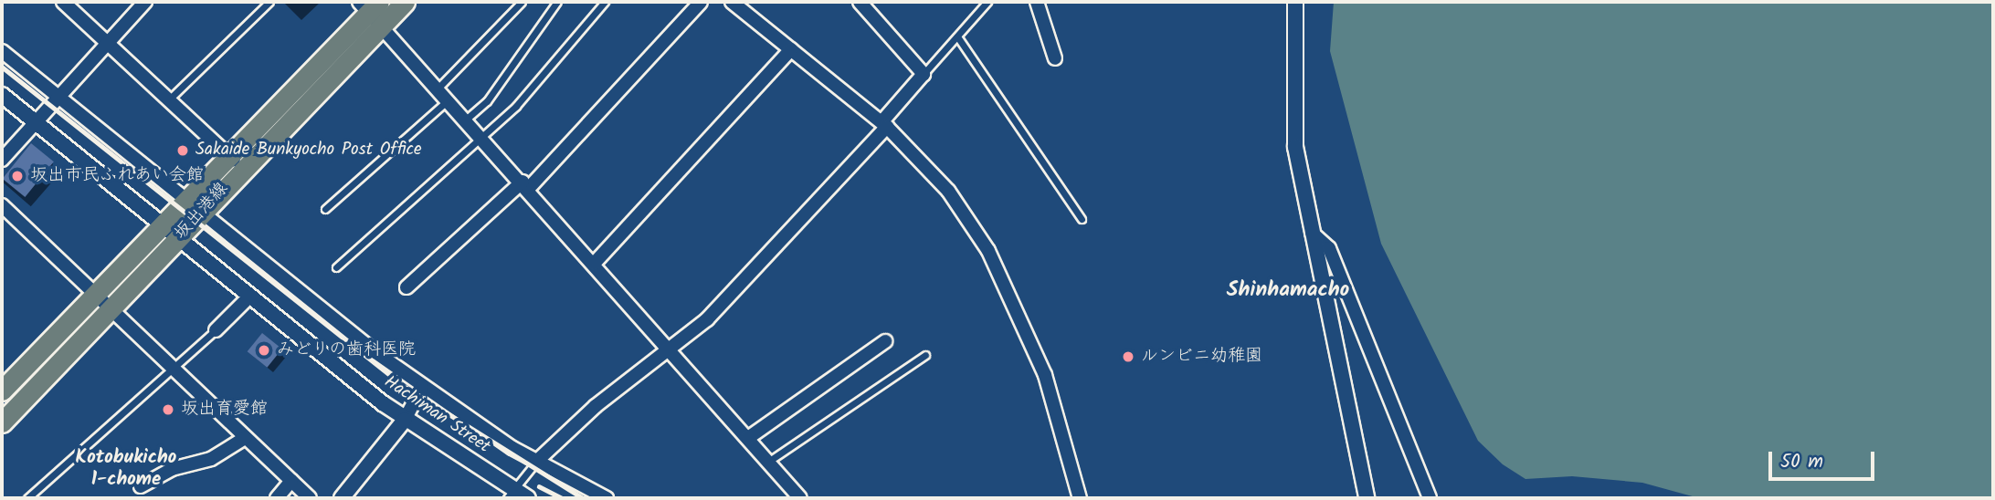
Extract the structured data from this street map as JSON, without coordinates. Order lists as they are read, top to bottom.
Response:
{
  "streets": {
    "main road": ["坂出港線"],
    "street": ["Hachiman Street"]
  },
  "crossings": [
    ["坂出港線", "Hachiman Street"]
  ],
  "districts": ["Shinhamacho", "Kotobukicho 1-chome"],
  "places": [
    "Sakaide Bunkyocho Post Office",
    "坂出市民ふれあい会館",
    "みどりの歯科医院",
    "ルンビニ幼稚園",
    "坂出育愛館"
  ],
  "scale_bar": "50 m"
}
